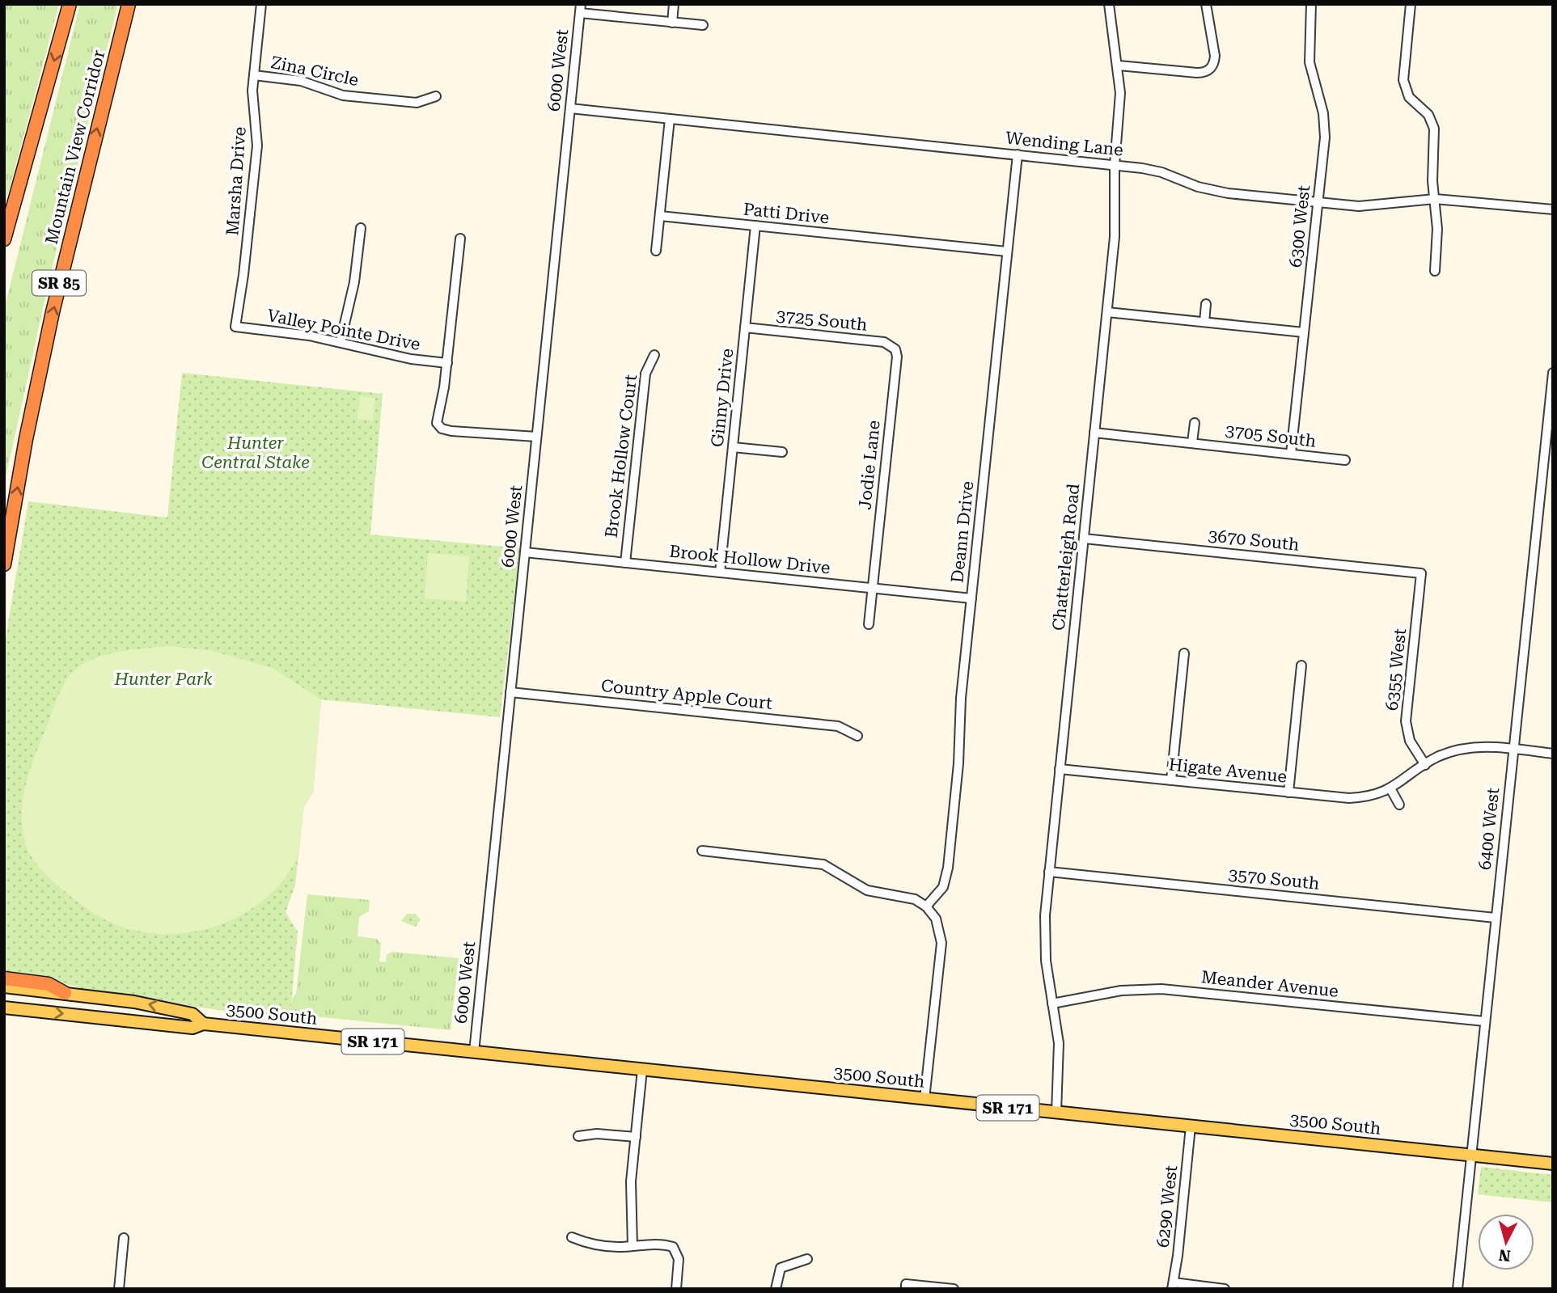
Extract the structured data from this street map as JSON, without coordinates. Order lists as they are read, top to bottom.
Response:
{
  "streets": {
    "highway": ["Mountain View Corridor", "SR 85"],
    "main road": ["3500 South", "SR 171"],
    "street": [
      "6000 West",
      "Zina Circle",
      "Wending Lane",
      "Marsha Drive",
      "Patti Drive",
      "6300 West",
      "3725 South",
      "Valley Pointe Drive",
      "Ginny Drive",
      "3705 South",
      "Brook Hollow Court",
      "Jodie Lane",
      "Deann Drive",
      "3670 South",
      "Chatterleigh Road",
      "Brook Hollow Drive",
      "6355 West",
      "Country Apple Court",
      "Higate Avenue",
      "6400 West",
      "3570 South",
      "Meander Avenue",
      "6290 West"
    ]
  },
  "crossings": [
    ["6000 West", "Wending Lane"],
    ["6000 West", "Brook Hollow Drive"],
    ["6000 West", "Country Apple Court"],
    ["6000 West", "3500 South"],
    ["Zina Circle", "Marsha Drive"],
    ["Wending Lane", "6300 West"],
    ["Wending Lane", "Deann Drive"],
    ["Wending Lane", "Chatterleigh Road"],
    ["Marsha Drive", "Valley Pointe Drive"],
    ["Patti Drive", "Ginny Drive"],
    ["Patti Drive", "Deann Drive"],
    ["6300 West", "3705 South"],
    ["3725 South", "Ginny Drive"],
    ["3725 South", "Jodie Lane"],
    ["Ginny Drive", "Brook Hollow Drive"],
    ["3705 South", "Chatterleigh Road"],
    ["Brook Hollow Court", "Brook Hollow Drive"],
    ["Jodie Lane", "Brook Hollow Drive"],
    ["Deann Drive", "Brook Hollow Drive"],
    ["3670 South", "Chatterleigh Road"],
    ["3670 South", "6355 West"],
    ["Chatterleigh Road", "Higate Avenue"],
    ["Chatterleigh Road", "3570 South"],
    ["Chatterleigh Road", "Meander Avenue"],
    ["Chatterleigh Road", "3500 South"],
    ["6355 West", "Higate Avenue"],
    ["Higate Avenue", "6400 West"],
    ["6400 West", "3570 South"],
    ["6400 West", "Meander Avenue"],
    ["6400 West", "3500 South"],
    ["3500 South", "6290 West"]
  ],
  "parks": ["Hunter Central Stake", "Hunter Park"],
  "north": "bottom"
}
